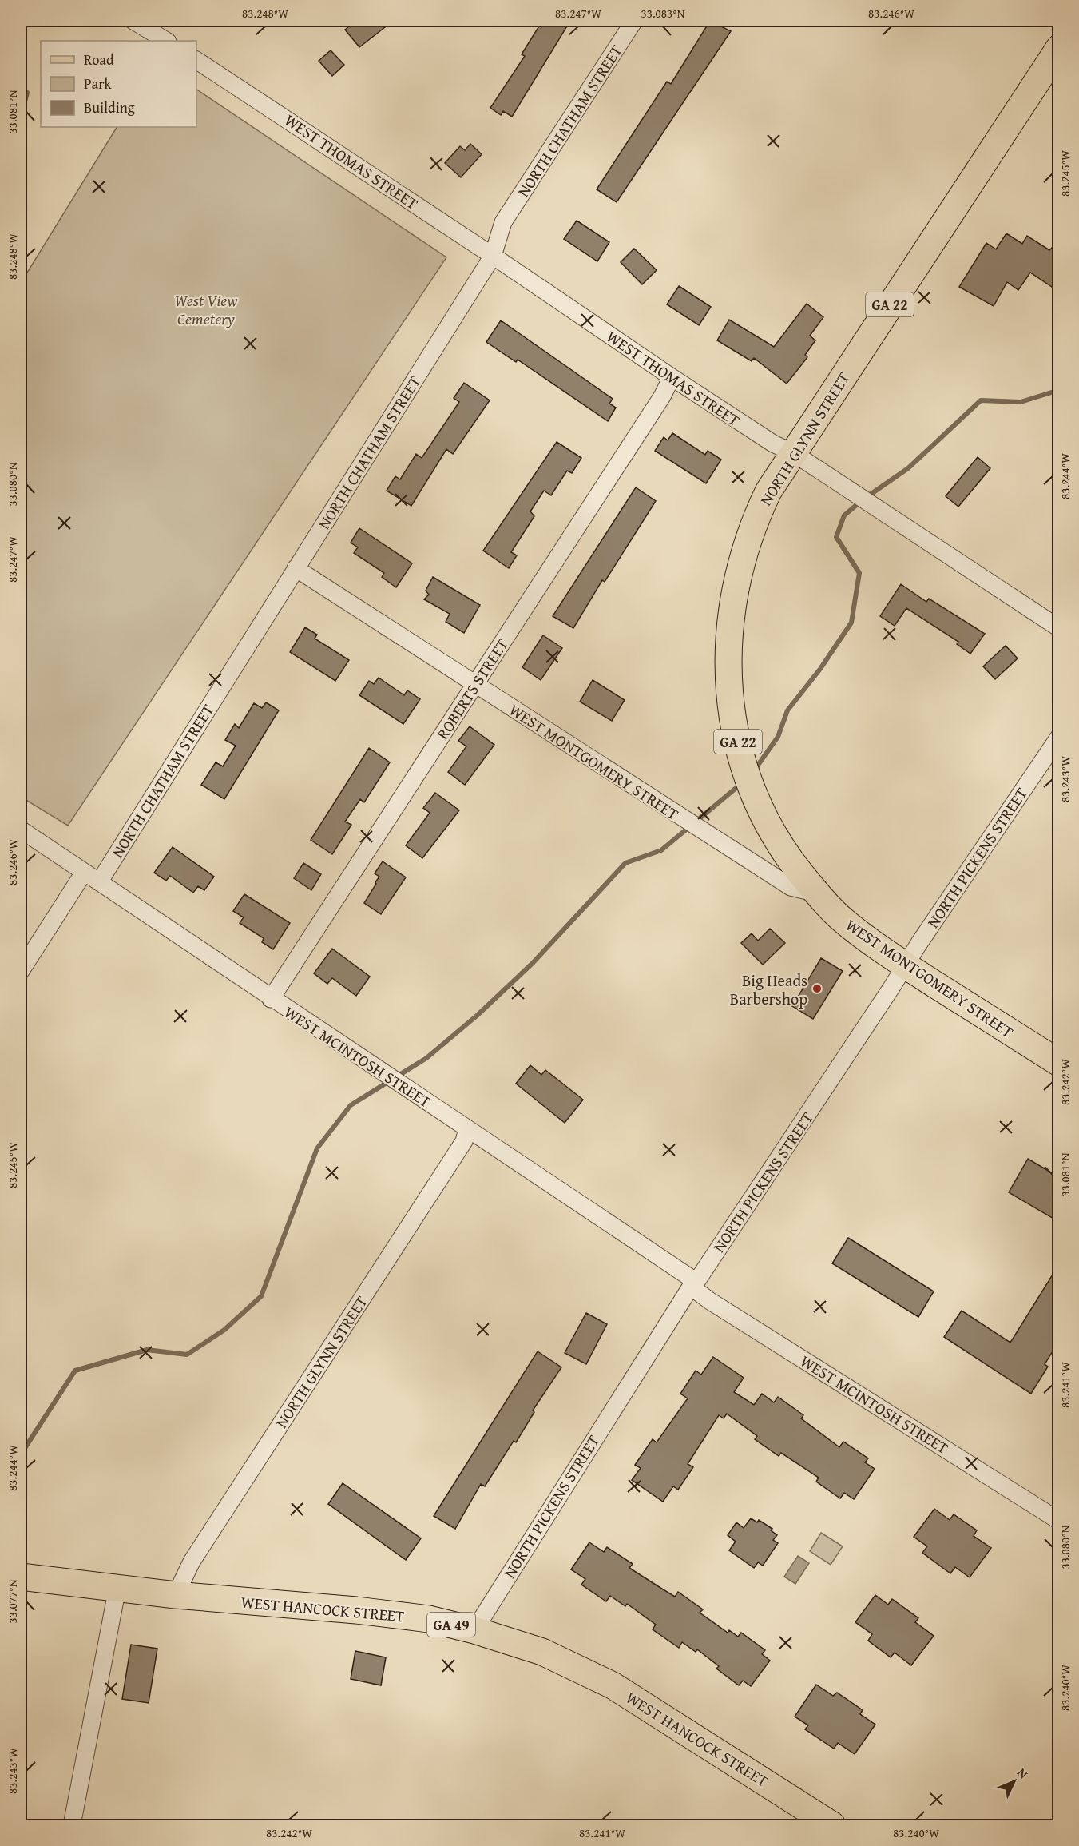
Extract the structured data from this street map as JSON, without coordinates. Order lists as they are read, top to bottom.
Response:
{
  "streets": {
    "main road": [
      "GA 22",
      "NORTH GLYNN STREET",
      "WEST MONTGOMERY STREET",
      "WEST HANCOCK STREET",
      "GA 49"
    ],
    "street": [
      "NORTH CHATHAM STREET",
      "WEST THOMAS STREET",
      "ROBERTS STREET",
      "NORTH PICKENS STREET",
      "WEST MCINTOSH STREET"
    ]
  },
  "crossings": [
    ["NORTH CHATHAM STREET", "WEST THOMAS STREET"],
    ["NORTH CHATHAM STREET", "WEST MONTGOMERY STREET"],
    ["NORTH CHATHAM STREET", "WEST MCINTOSH STREET"],
    ["WEST THOMAS STREET", "NORTH GLYNN STREET"],
    ["WEST THOMAS STREET", "ROBERTS STREET"],
    ["NORTH GLYNN STREET", "WEST MONTGOMERY STREET"],
    ["NORTH GLYNN STREET", "WEST MCINTOSH STREET"],
    ["NORTH GLYNN STREET", "WEST HANCOCK STREET"],
    ["ROBERTS STREET", "WEST MONTGOMERY STREET"],
    ["ROBERTS STREET", "WEST MCINTOSH STREET"],
    ["WEST MONTGOMERY STREET", "NORTH PICKENS STREET"],
    ["NORTH PICKENS STREET", "WEST MCINTOSH STREET"],
    ["NORTH PICKENS STREET", "WEST HANCOCK STREET"]
  ],
  "parks": ["West View Cemetery"],
  "places": ["Big Heads Barbershop"],
  "legend": ["Road", "Park", "Building"],
  "north": "top right",
  "coordinates": [
    "83.248°W",
    "83.247°W",
    "33.083°N",
    "83.246°W",
    "33.081°N",
    "83.245°W",
    "83.244°W",
    "33.080°N",
    "83.243°W",
    "83.242°W",
    "83.241°W",
    "33.077°N",
    "83.240°W"
  ]
}
